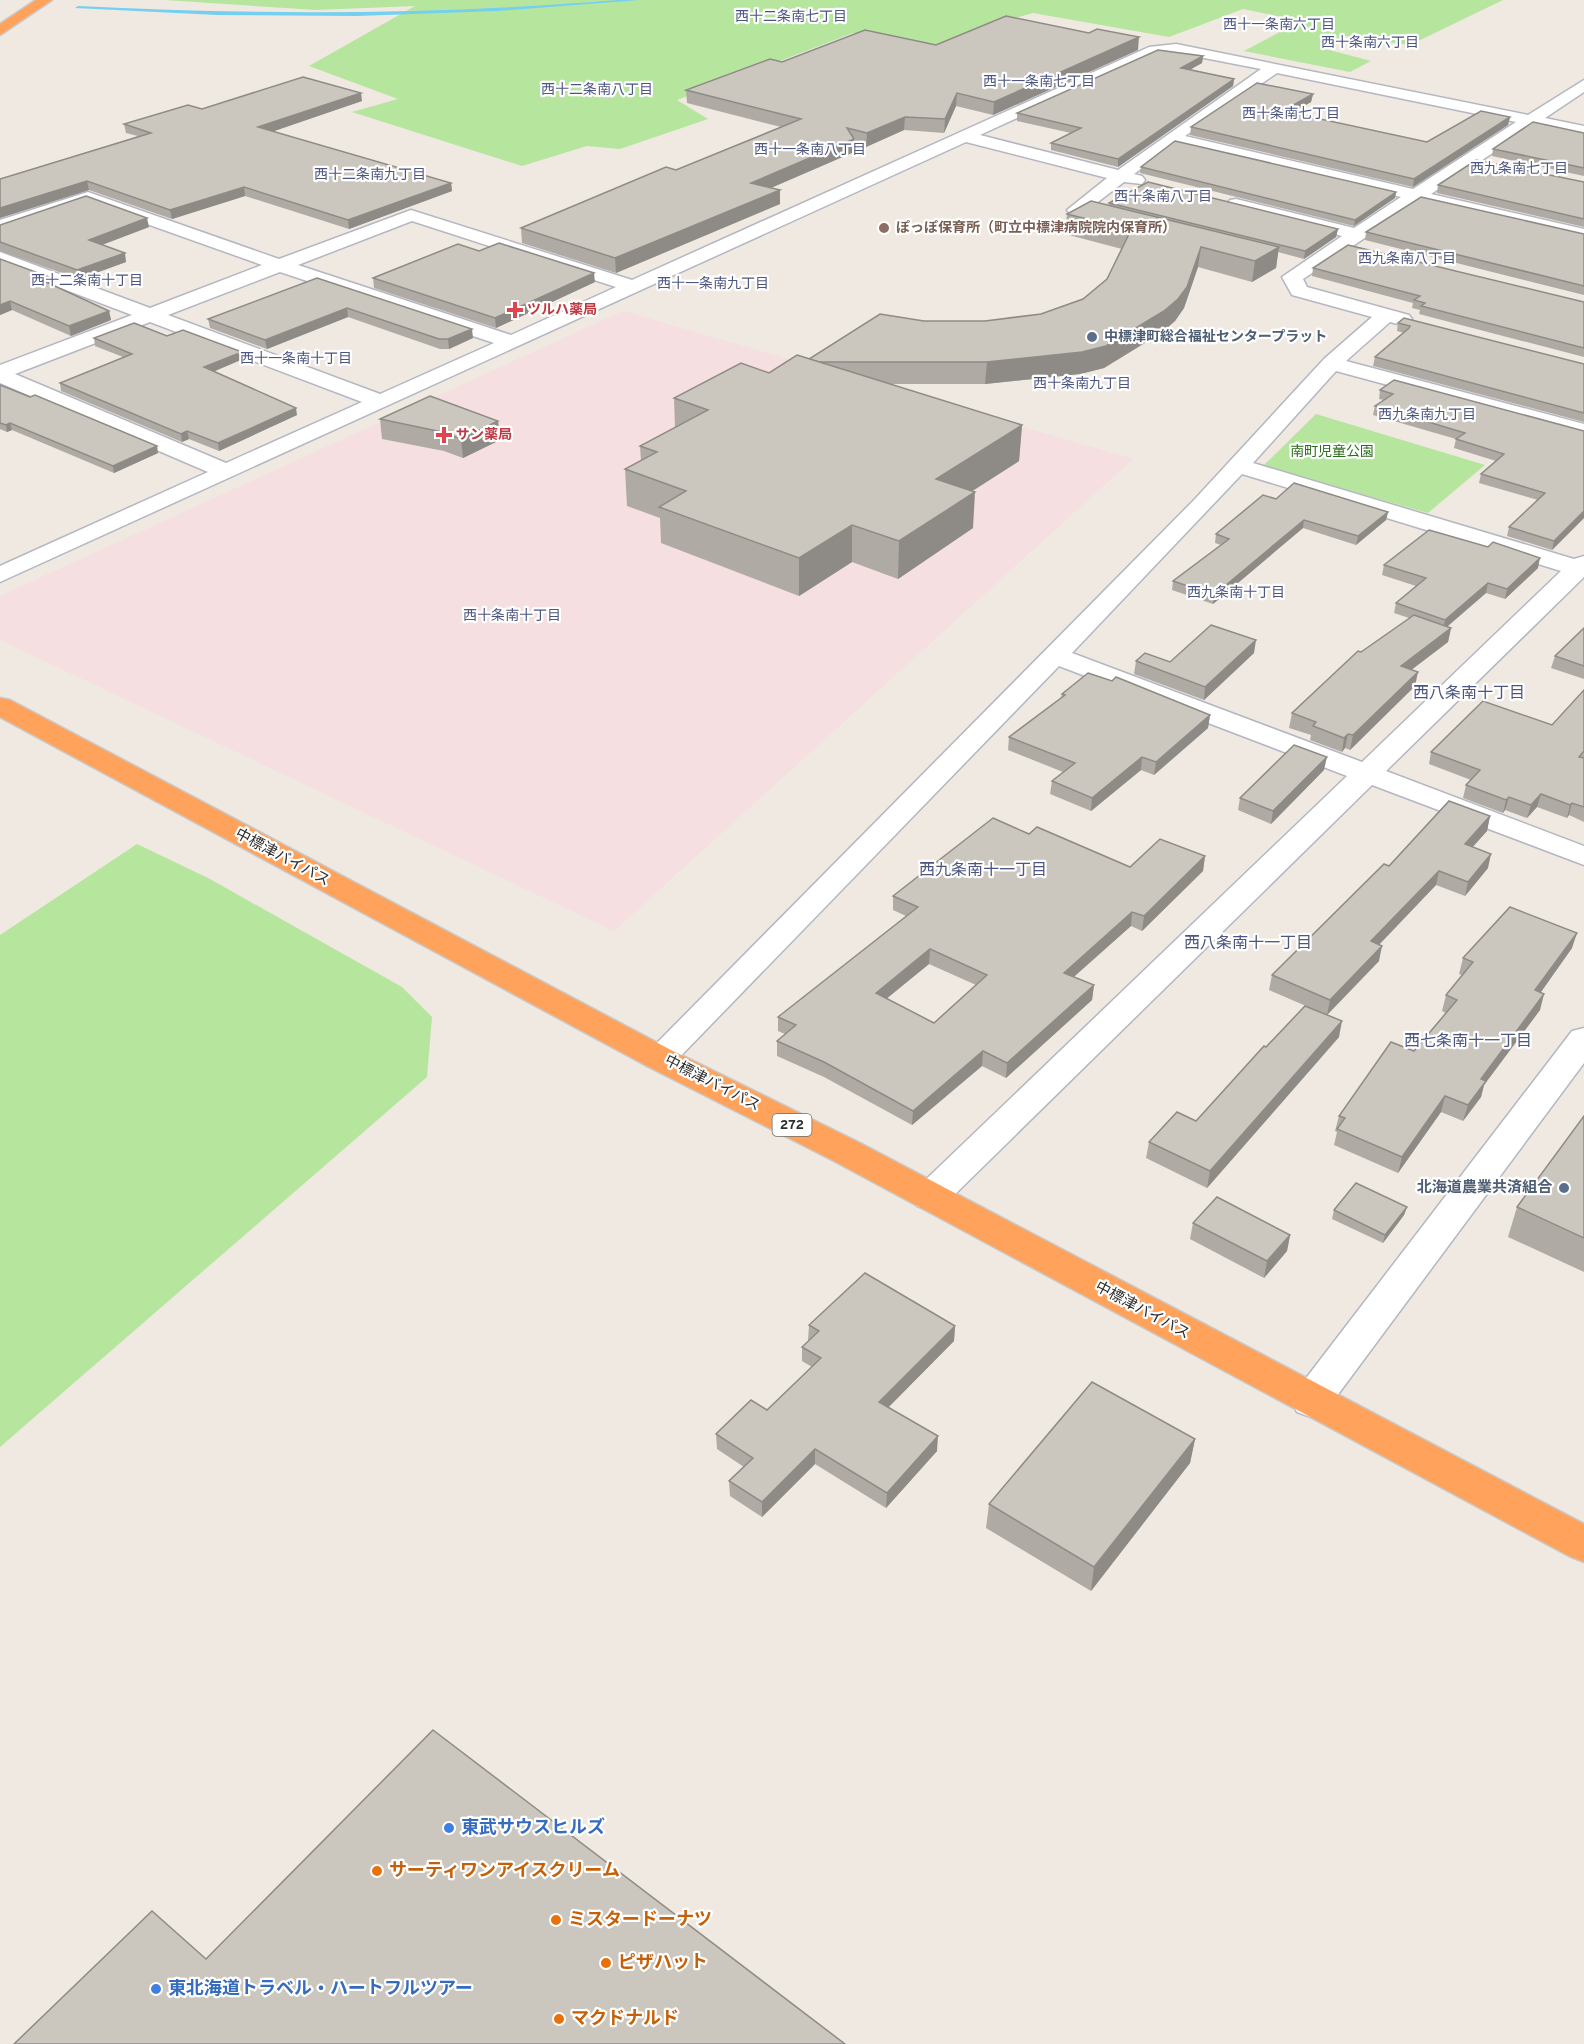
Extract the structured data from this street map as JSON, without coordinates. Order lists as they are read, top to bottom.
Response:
{
  "streets": {
    "highway": ["中標津バイパス", "272"]
  },
  "districts": [
    "西十二条南七丁目",
    "西十一条南六丁目",
    "西十条南六丁目",
    "西十一条南七丁目",
    "西十二条南八丁目",
    "西十条南七丁目",
    "西十一条南八丁目",
    "西九条南七丁目",
    "西十二条南九丁目",
    "西十条南八丁目",
    "西九条南八丁目",
    "西十二条南十丁目",
    "西十一条南九丁目",
    "西十一条南十丁目",
    "西十条南九丁目",
    "西九条南九丁目",
    "西九条南十丁目",
    "西十条南十丁目",
    "西八条南十丁目",
    "西九条南十一丁目",
    "西八条南十一丁目",
    "西七条南十一丁目"
  ],
  "parks": ["南町児童公園"],
  "places": {
    "other": [
      "ぽっぽ保育所（町立中標津病院院内保育所）",
      "中標津町総合福祉センタープラット",
      "北海道農業共済組合",
      "東武サウスヒルズ",
      "サーティワンアイスクリーム",
      "ミスタードーナツ",
      "ピザハット",
      "東北海道トラベル・ハートフルツアー",
      "マクドナルド"
    ],
    "health": ["ツルハ薬局", "サン薬局"]
  }
}
